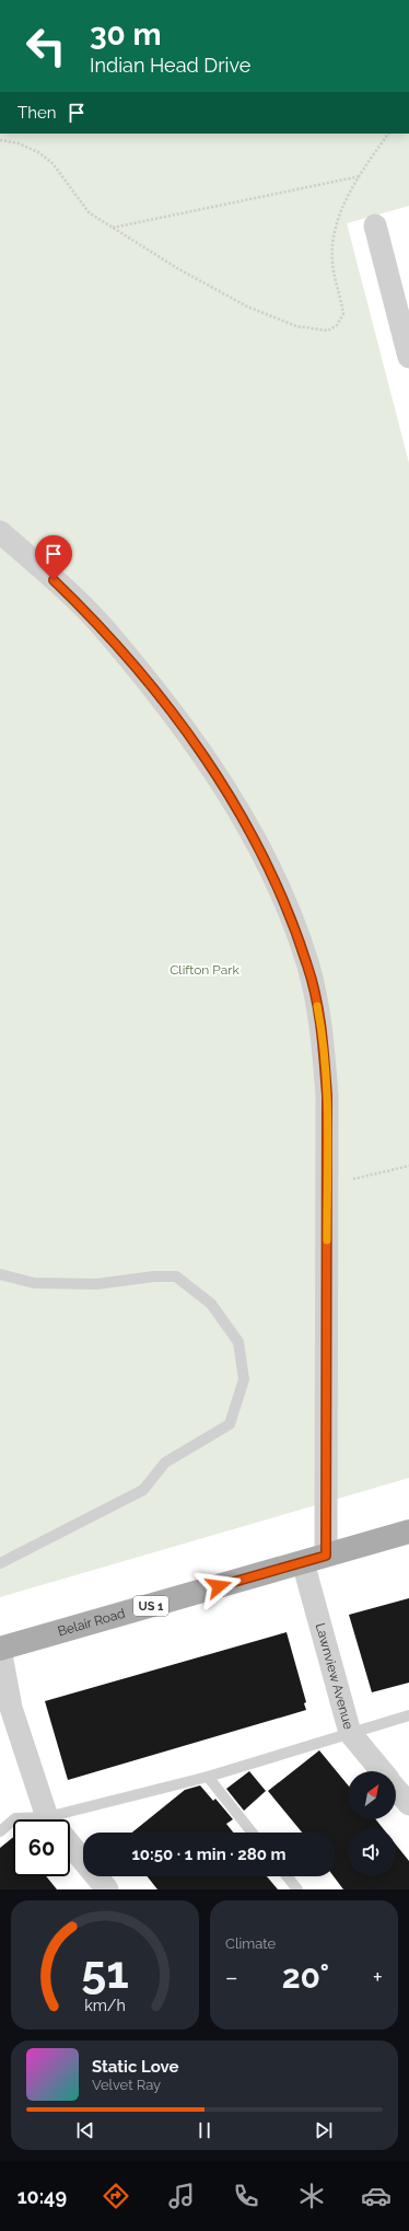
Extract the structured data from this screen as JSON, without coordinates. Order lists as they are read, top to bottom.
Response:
{
  "streets": {
    "main road": ["US 1", "Belair Road"],
    "street": ["Lawnview Avenue"]
  },
  "crossings": [
    ["Belair Road", "Lawnview Avenue"]
  ],
  "parks": ["Clifton Park"],
  "north": "top right",
  "page": {
    "turn": ["30 m", "Indian Head Drive"],
    "then": "Then",
    "limit": "60",
    "trip": "10:50 · 1 min · 280 m",
    "tile": "Climate",
    "heat": ["−", "20°", "+"],
    "song": ["Static Love", "Velvet Ray"],
    "tabs": "10:49",
    "gauge": ["51", "km/h"]
  }
}
